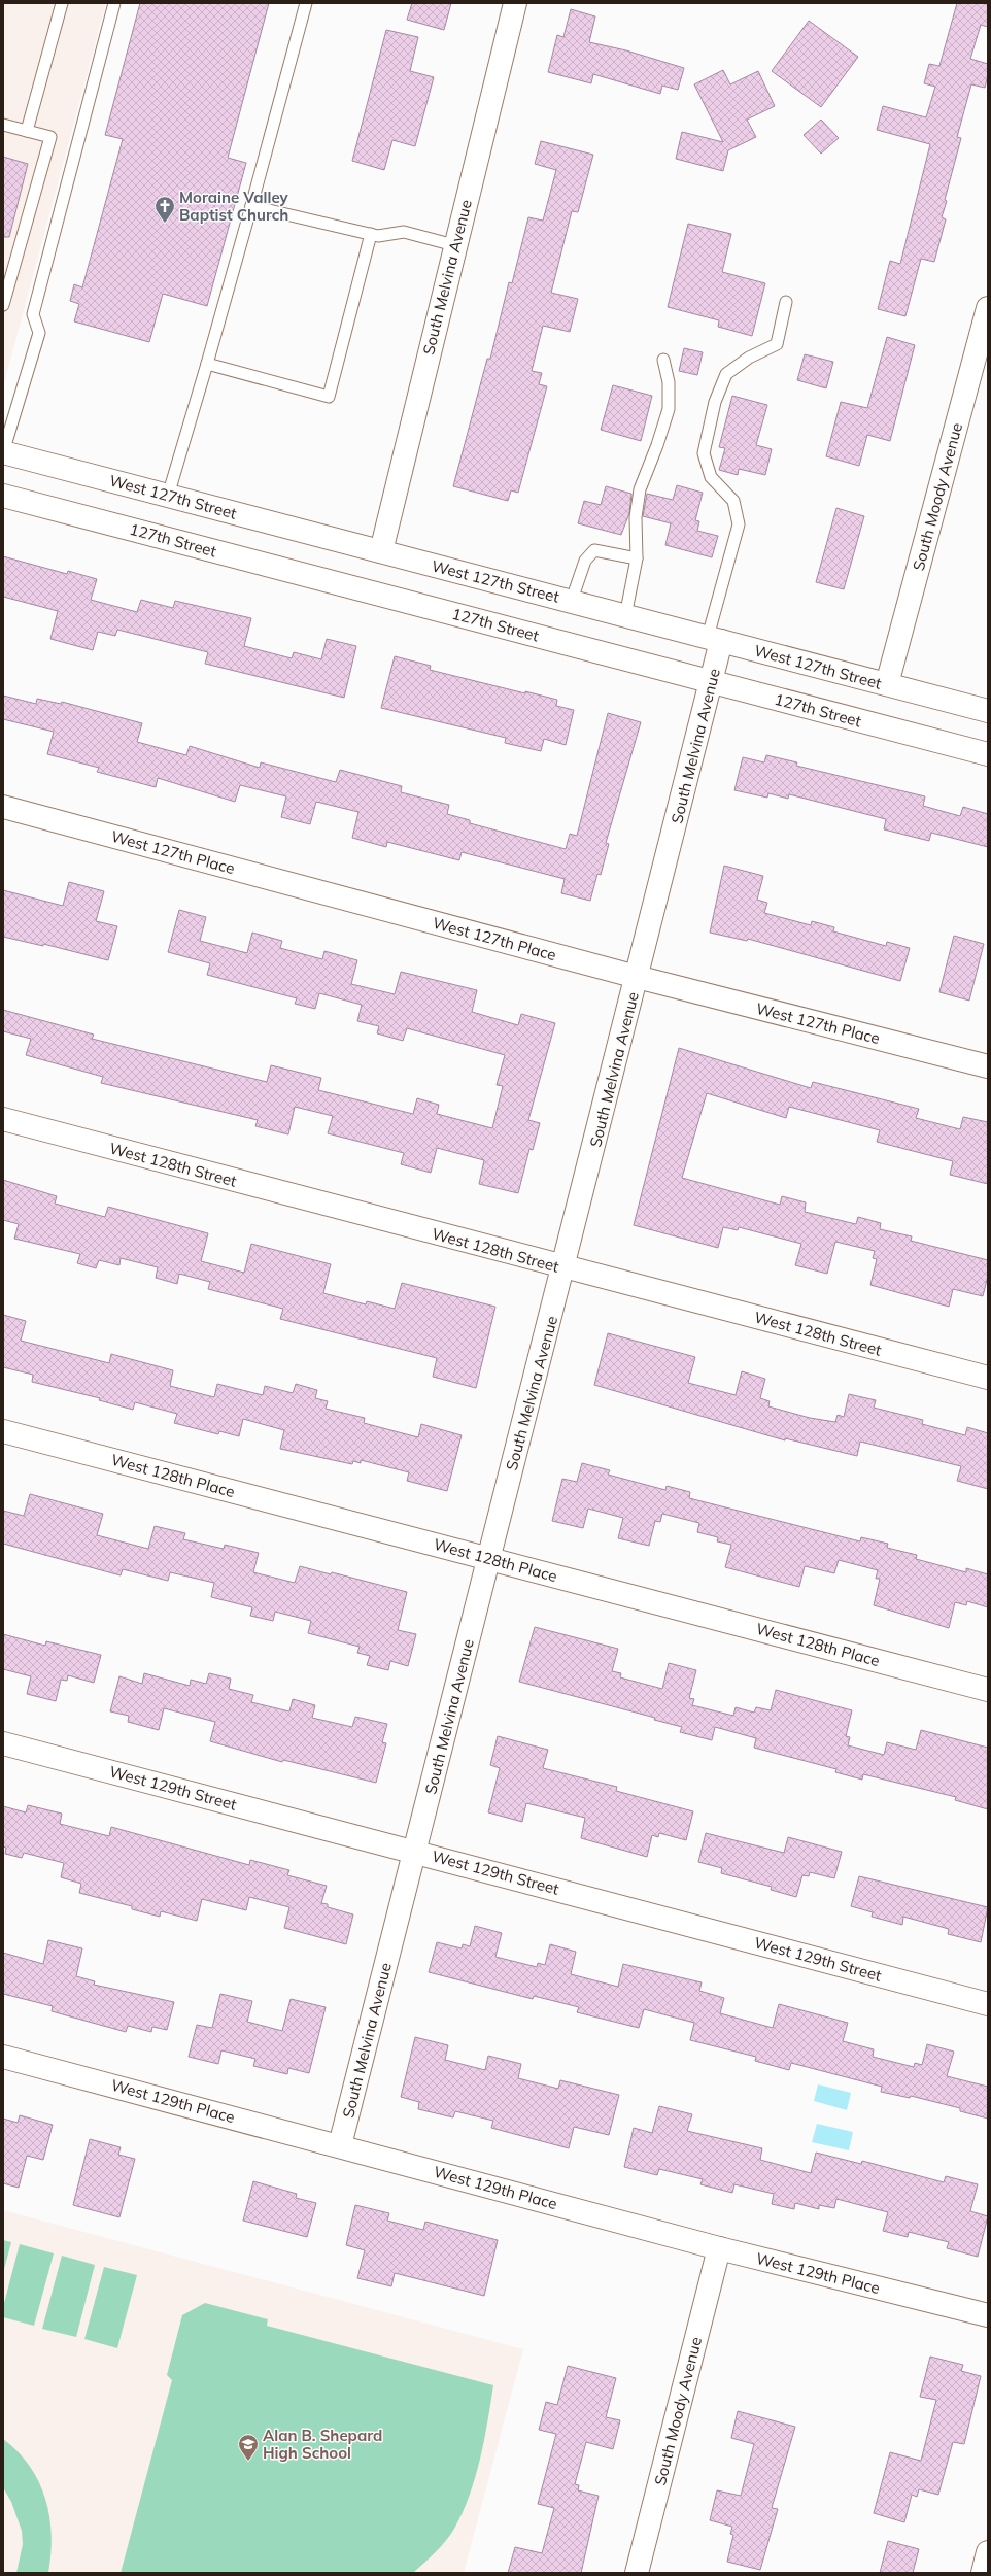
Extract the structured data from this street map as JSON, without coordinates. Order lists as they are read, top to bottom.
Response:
{
  "streets": {
    "street": [
      "South Melvina Avenue",
      "West 127th Street",
      "South Moody Avenue",
      "127th Street",
      "West 127th Place",
      "West 128th Street",
      "West 128th Place",
      "West 129th Street",
      "West 129th Place"
    ]
  },
  "crossings": [
    ["South Melvina Avenue", "West 127th Street"],
    ["South Melvina Avenue", "127th Street"],
    ["South Melvina Avenue", "West 127th Place"],
    ["South Melvina Avenue", "West 128th Street"],
    ["South Melvina Avenue", "West 128th Place"],
    ["South Melvina Avenue", "West 129th Street"],
    ["South Melvina Avenue", "West 129th Place"],
    ["West 127th Street", "South Moody Avenue"],
    ["South Moody Avenue", "West 129th Place"]
  ],
  "places": {
    "church": ["Moraine Valley Baptist Church"],
    "school or university": ["Alan B. Shepard High School"]
  }
}
